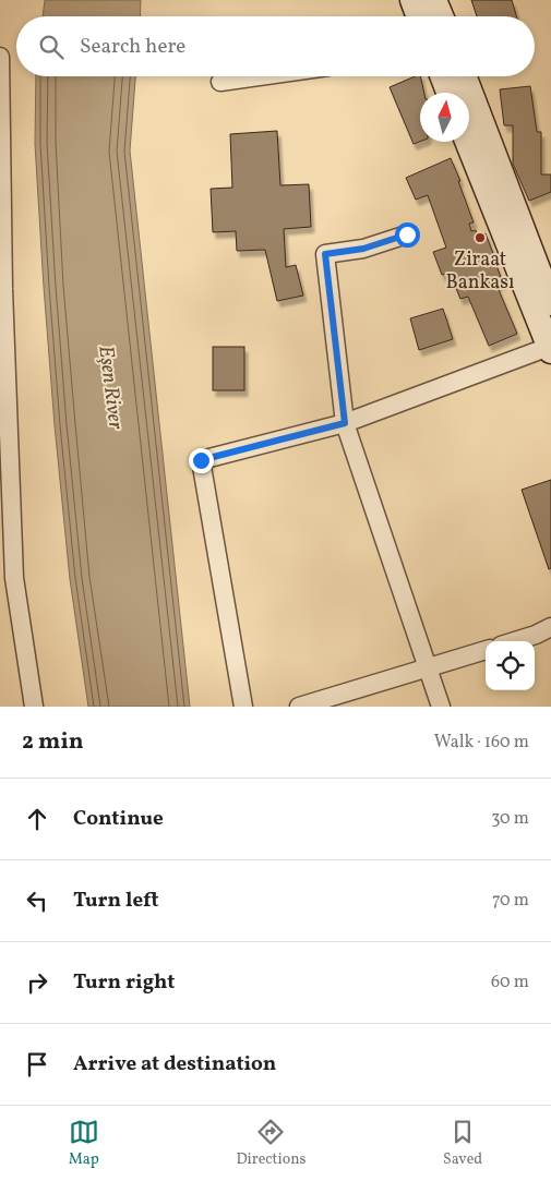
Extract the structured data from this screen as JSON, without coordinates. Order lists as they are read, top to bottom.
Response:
{
  "water": ["Eşen River"],
  "places": ["Ziraat Bankası"],
  "north": "top",
  "page": {
    "search": "Search here",
    "heading": ["2 min", "Walk · 160 m"],
    "list": [
      ["Continue", "30 m"],
      ["Turn left", "70 m"],
      ["Turn right", "60 m"],
      "Arrive at destination"
    ],
    "nav": ["Map", "Directions", "Saved"]
  }
}
